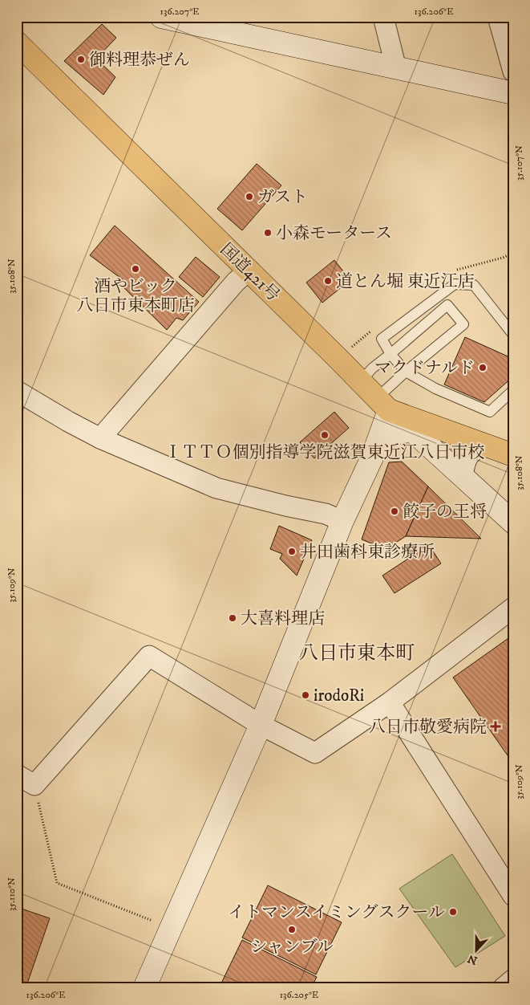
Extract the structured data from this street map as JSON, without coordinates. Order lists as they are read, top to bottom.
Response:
{
  "streets": {
    "highway": ["国道421号"]
  },
  "districts": ["八日市東本町"],
  "places": {
    "other": [
      "御料理恭ぜん",
      "ガスト",
      "小森モータース",
      "酒やビック 八日市東本町店",
      "道とん堀 東近江店",
      "マクドナルド",
      "ＩＴＴＯ個別指導学院滋賀東近江八日市校",
      "餃子の王将",
      "井田歯科東診療所",
      "大喜料理店",
      "irodoRi",
      "イトマンスイミングスクール",
      "シャンブル"
    ],
    "health": ["八日市敬愛病院"]
  },
  "north": "bottom",
  "coordinates": [
    "136.207°E",
    "136.206°E",
    "35.107°N",
    "35.108°N",
    "35.109°N",
    "35.110°N",
    "136.205°E"
  ]
}
